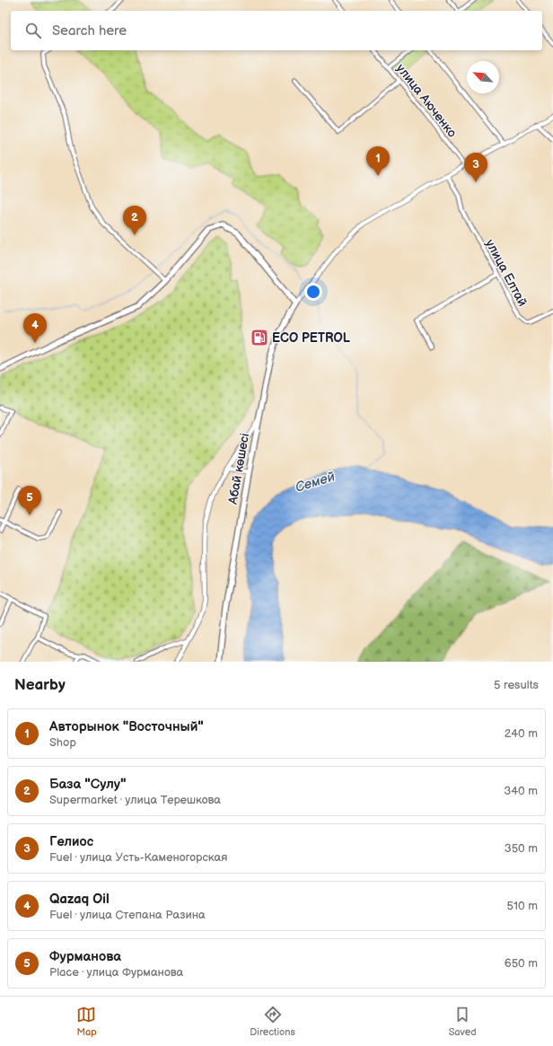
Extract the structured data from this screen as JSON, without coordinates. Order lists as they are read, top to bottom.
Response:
{
  "streets": {
    "main road": ["Абай көшесі"],
    "street": ["улица Аюченко", "улица Елтай"]
  },
  "crossings": [
    ["улица Аюченко", "Абай көшесі"],
    ["улица Елтай", "Абай көшесі"]
  ],
  "water": ["Семей"],
  "places": {
    "fuel station": ["ECO PETROL"]
  },
  "north": "top left",
  "page": {
    "search": "Search here",
    "pins": [
      "1",
      "3",
      "2",
      "4",
      "5"
    ],
    "heading": ["Nearby", "5 results"],
    "list": [
      {
        "mark": "1",
        "name": "Авторынок \"Восточный\"",
        "note": "Shop",
        "value": "240 m"
      },
      {
        "mark": "2",
        "name": "База \"Сулу\"",
        "note": "Supermarket · улица Терешкова",
        "value": "340 m"
      },
      {
        "mark": "3",
        "name": "Гелиос",
        "note": "Fuel · улица Усть-Каменогорская",
        "value": "350 m"
      },
      {
        "mark": "4",
        "name": "Qazaq Oil",
        "note": "Fuel · улица Степана Разина",
        "value": "510 m"
      },
      {
        "mark": "5",
        "name": "Фурманова",
        "note": "Place · улица Фурманова",
        "value": "650 m"
      }
    ],
    "nav": ["Map", "Directions", "Saved"]
  }
}
